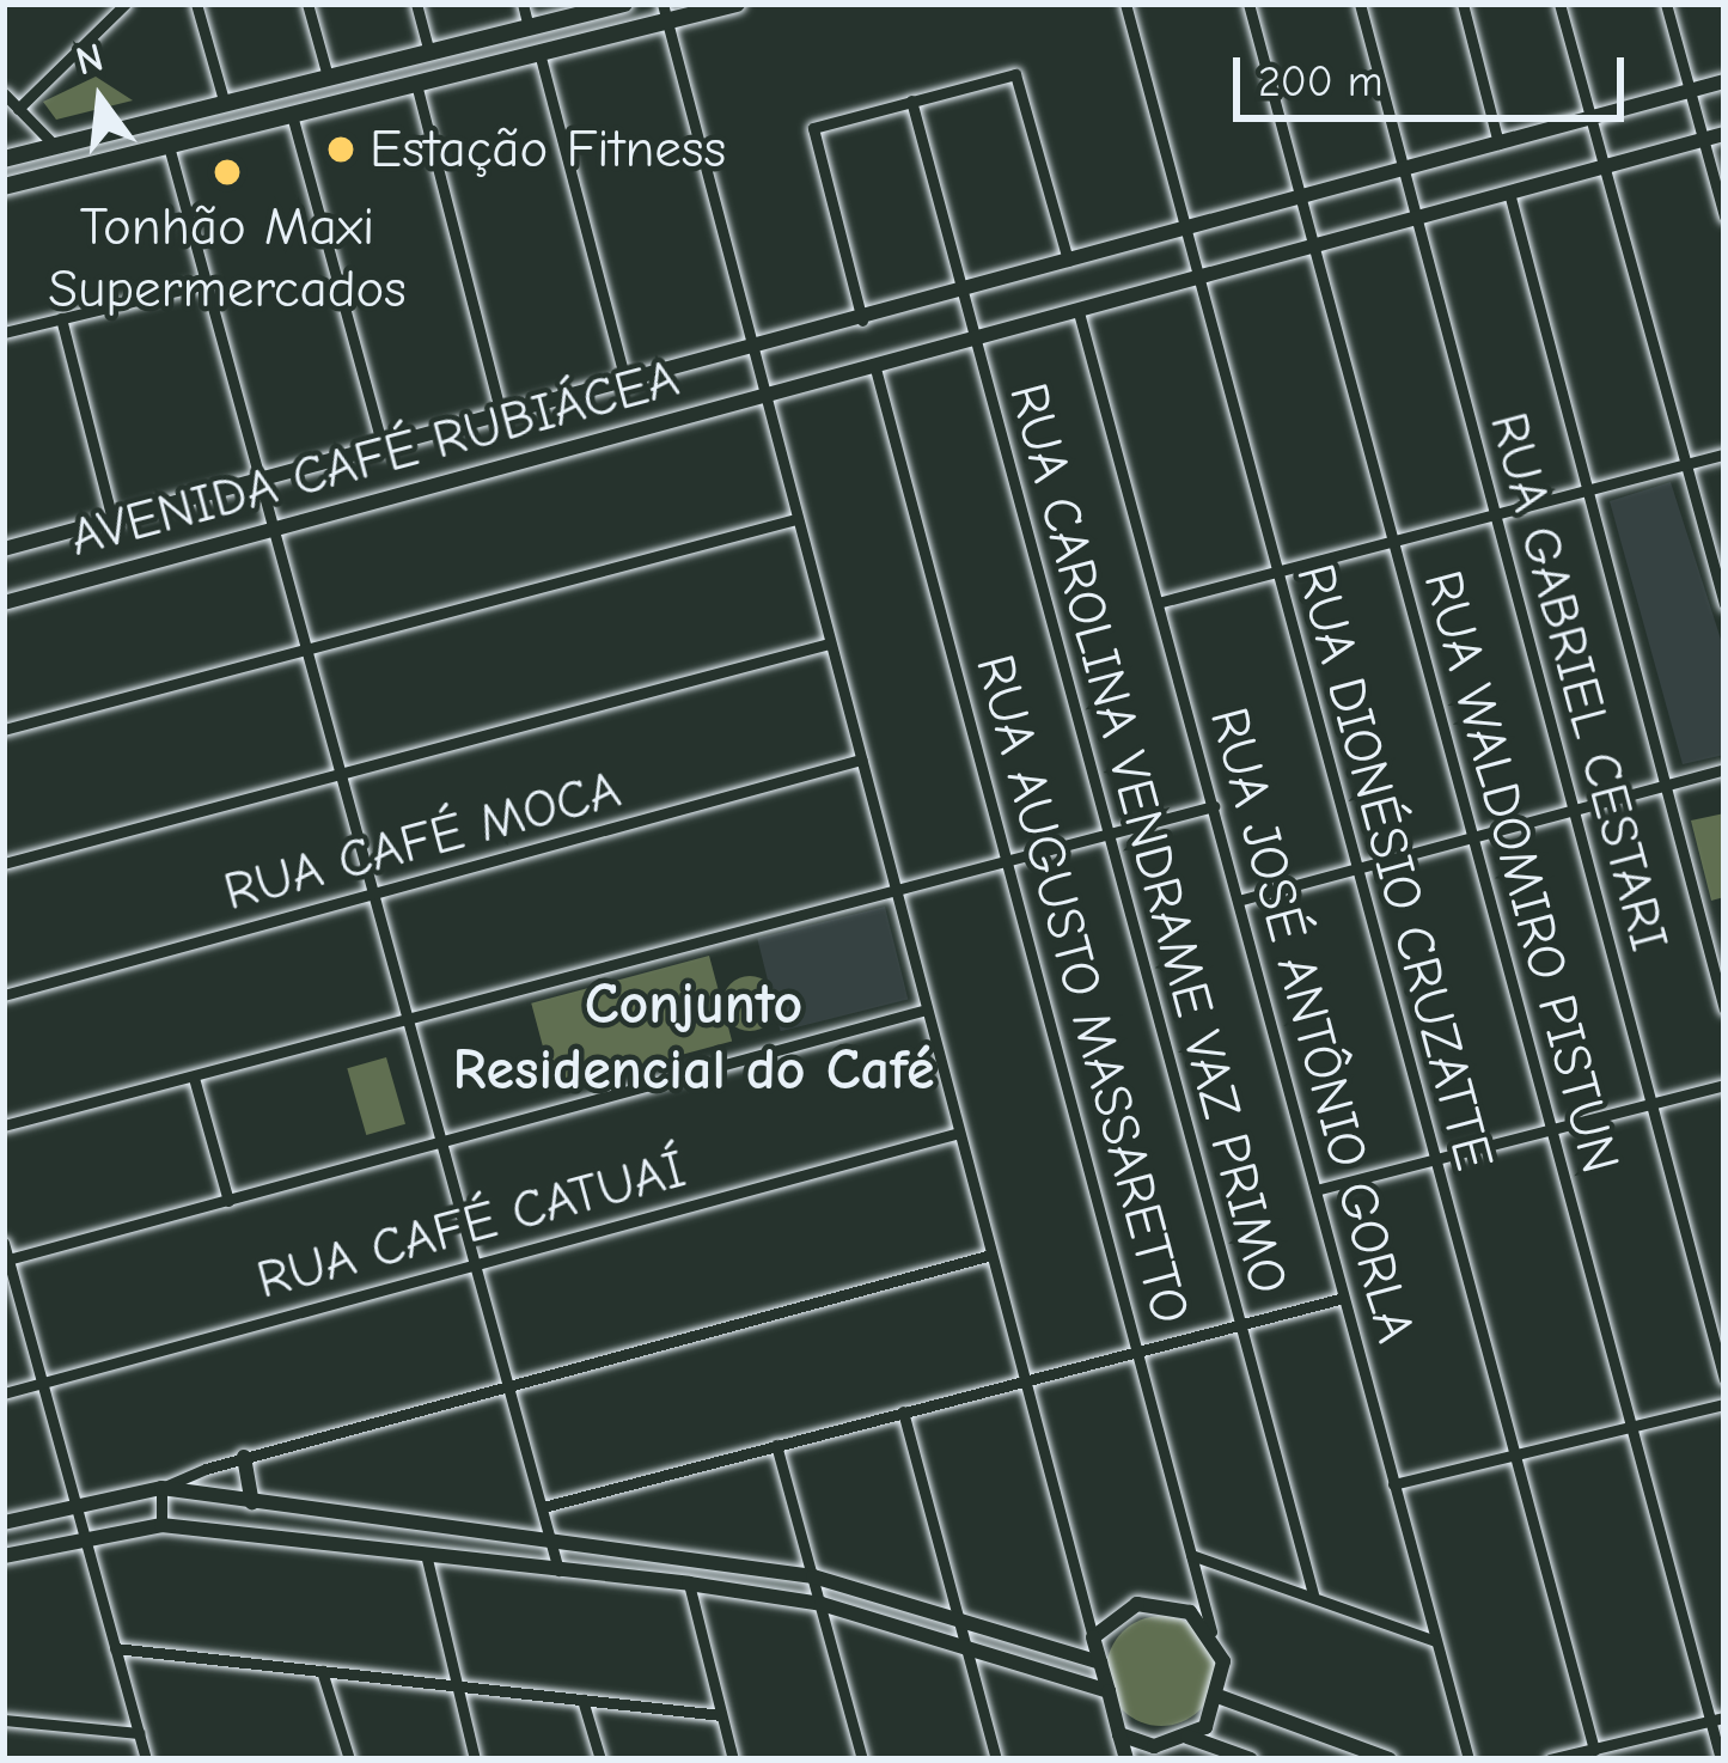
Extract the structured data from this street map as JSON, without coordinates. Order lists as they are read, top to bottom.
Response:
{
  "streets": {
    "street": [
      "AVENIDA CAFÉ RUBIÁCEA",
      "RUA GABRIEL CESTARI",
      "RUA CAROLINA VENDRAME VAZ PRIMO",
      "RUA CAFÉ MOCA",
      "RUA DIONÉSIO CRUZATTE",
      "RUA WALDOMIRO PISTUN",
      "RUA AUGUSTO MASSARETTO",
      "RUA JOSÉ ANTÔNIO GORLA",
      "RUA CAFÉ CATUAÍ"
    ]
  },
  "crossings": [
    ["AVENIDA CAFÉ RUBIÁCEA", "RUA GABRIEL CESTARI"],
    ["AVENIDA CAFÉ RUBIÁCEA", "RUA CAROLINA VENDRAME VAZ PRIMO"],
    ["AVENIDA CAFÉ RUBIÁCEA", "RUA DIONÉSIO CRUZATTE"],
    ["AVENIDA CAFÉ RUBIÁCEA", "RUA WALDOMIRO PISTUN"],
    ["AVENIDA CAFÉ RUBIÁCEA", "RUA AUGUSTO MASSARETTO"],
    ["AVENIDA CAFÉ RUBIÁCEA", "RUA JOSÉ ANTÔNIO GORLA"]
  ],
  "districts": ["Conjunto Residencial do Café"],
  "places": ["Estação Fitness", "Tonhão Maxi Supermercados"],
  "scale_bar": "200 m",
  "north": "top"
}
